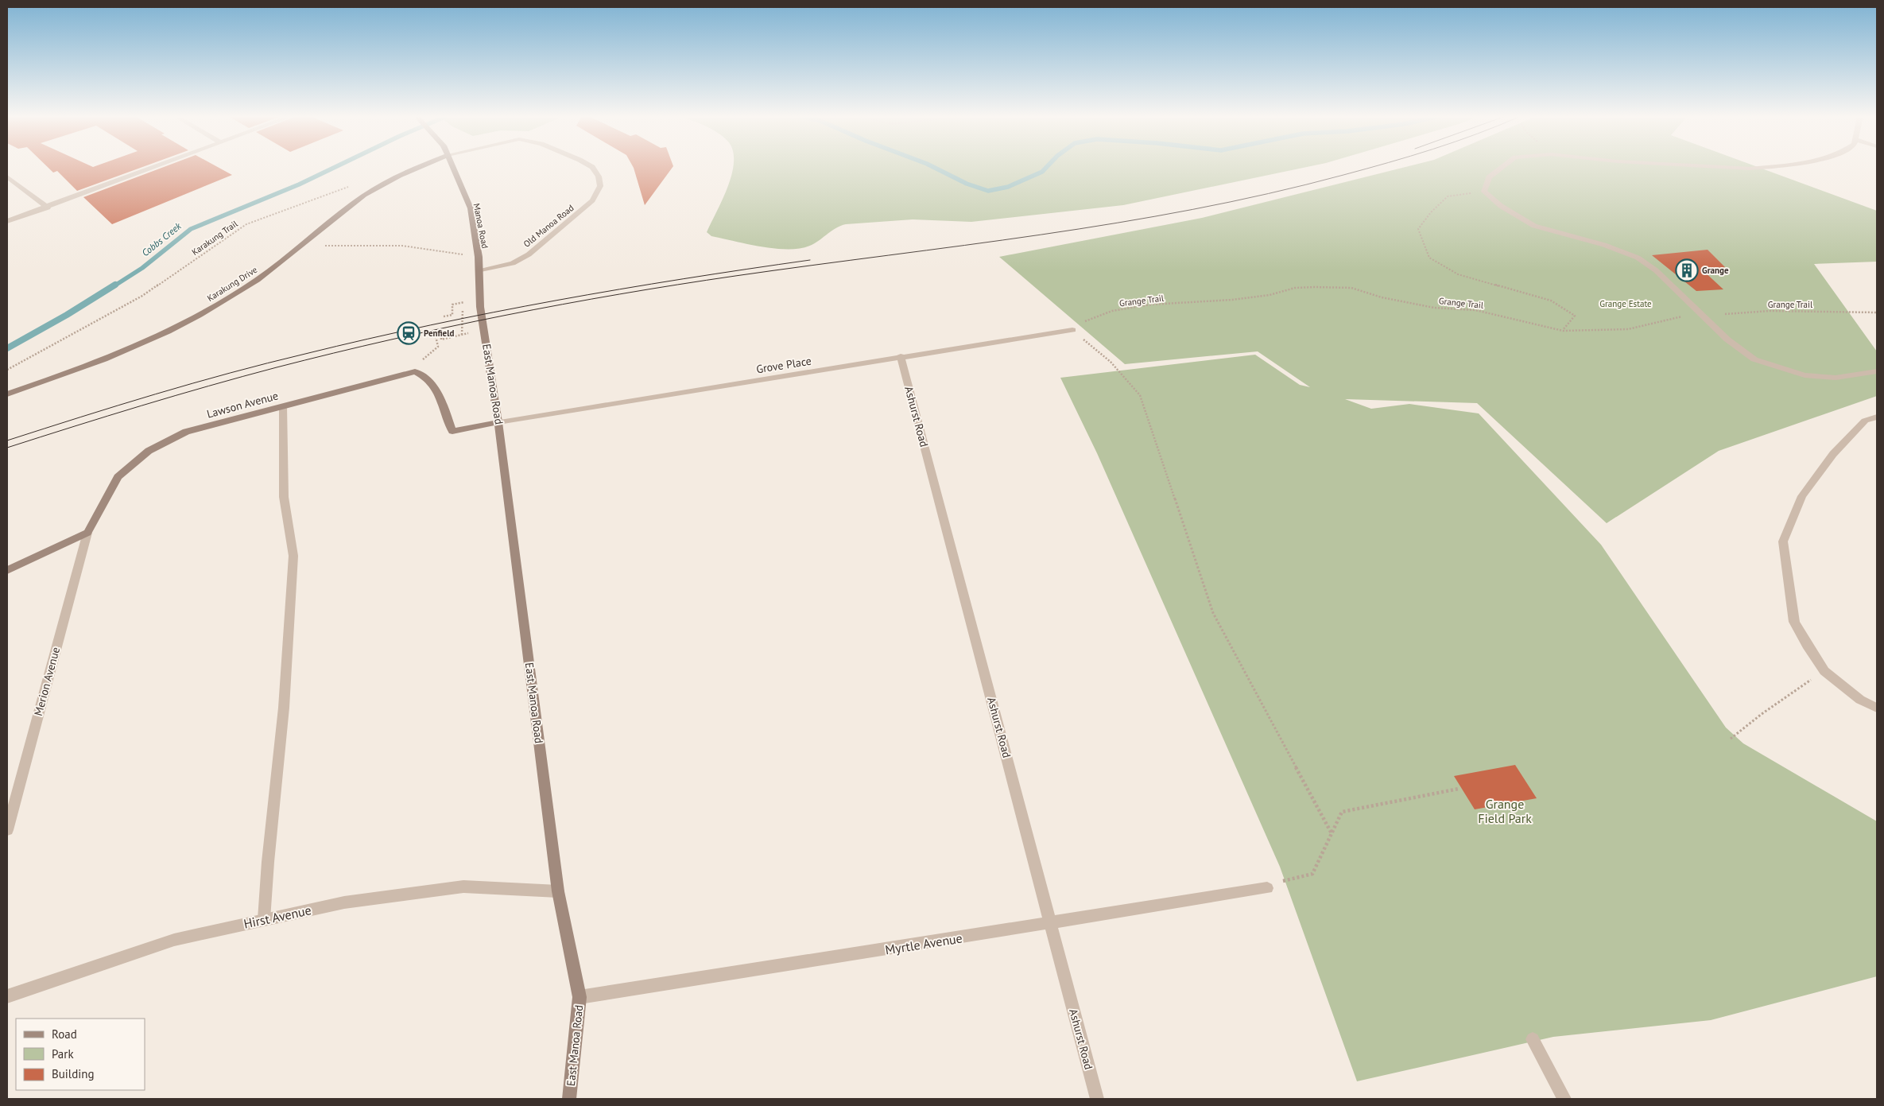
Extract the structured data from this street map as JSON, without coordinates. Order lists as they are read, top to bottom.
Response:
{
  "streets": {
    "main road": [
      "Manoa Road",
      "Karakung Drive",
      "East Manoa Road",
      "Lawson Avenue"
    ],
    "street": [
      "Old Manoa Road",
      "Grove Place",
      "Ashurst Road",
      "Merion Avenue",
      "Hirst Avenue",
      "Myrtle Avenue"
    ],
    "path": ["Karakung Trail", "Grange Trail"]
  },
  "crossings": [
    ["Manoa Road", "Old Manoa Road"],
    ["Manoa Road", "East Manoa Road"],
    ["Grange Trail", "Grove Place"],
    ["Grove Place", "East Manoa Road"],
    ["Grove Place", "Ashurst Road"],
    ["East Manoa Road", "Hirst Avenue"],
    ["East Manoa Road", "Myrtle Avenue"],
    ["Lawson Avenue", "Merion Avenue"],
    ["Ashurst Road", "Myrtle Avenue"]
  ],
  "water": ["Cobbs Creek"],
  "parks": ["Grange Estate", "Grange Field Park"],
  "places": {
    "building": ["Grange"],
    "station": ["Penfield"]
  },
  "legend": ["Road", "Park", "Building"]
}
